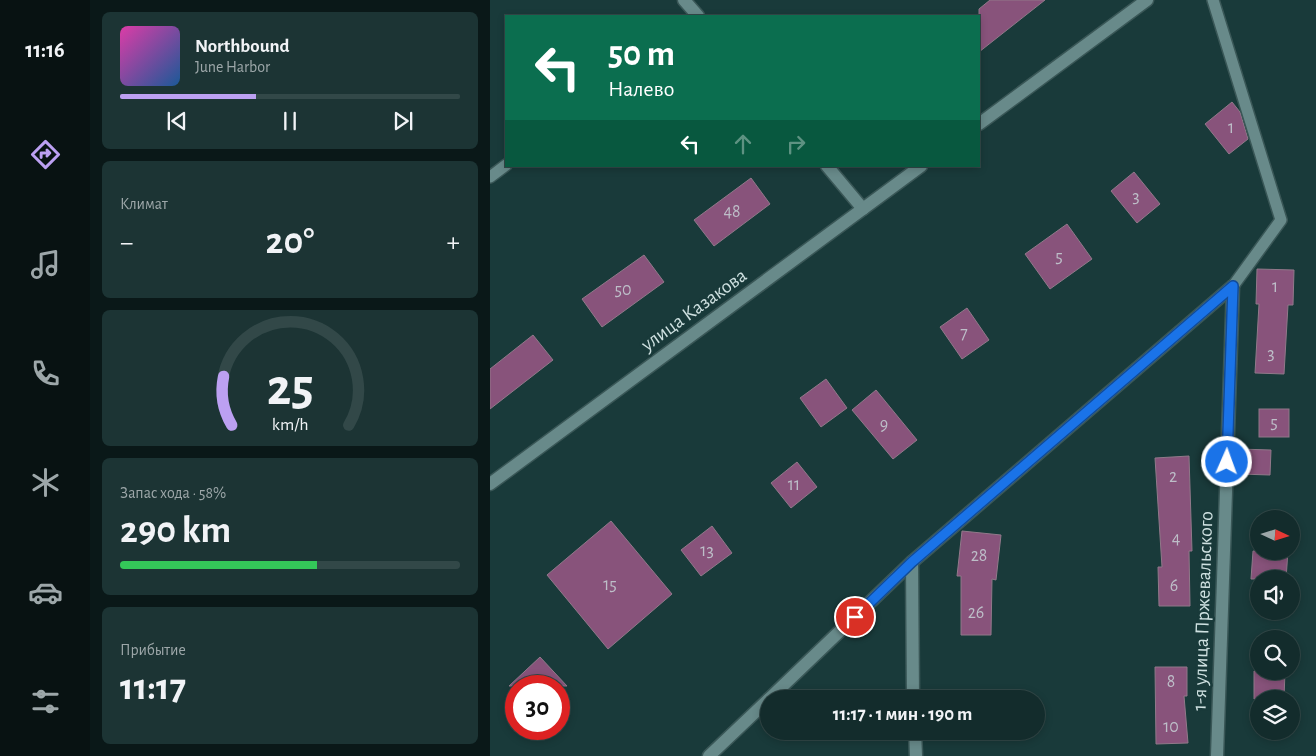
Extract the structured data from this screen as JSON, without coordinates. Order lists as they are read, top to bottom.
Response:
{
  "streets": {
    "street": ["улица Казакова", "1-я улица Пржевальского"]
  },
  "house_numbers": [
    "1",
    "3",
    "48",
    "5",
    "1",
    "50",
    "7",
    "3",
    "5",
    "9",
    "2",
    "11",
    "4",
    "13",
    "28",
    "15",
    "6",
    "26",
    "8",
    "10"
  ],
  "north": "right",
  "page": {
    "tabs": "11:16",
    "turn": ["50 m", "Налево"],
    "song": ["Northbound", "June Harbor"],
    "tile": [
      "Климат",
      ["Запас хода · 58%", "290 km"],
      ["Прибытие", "11:17"]
    ],
    "heat": ["−", "20°", "+"],
    "limit": "30",
    "trip": "11:17 · 1 мин · 190 m",
    "gauge": ["25", "km/h"]
  }
}
